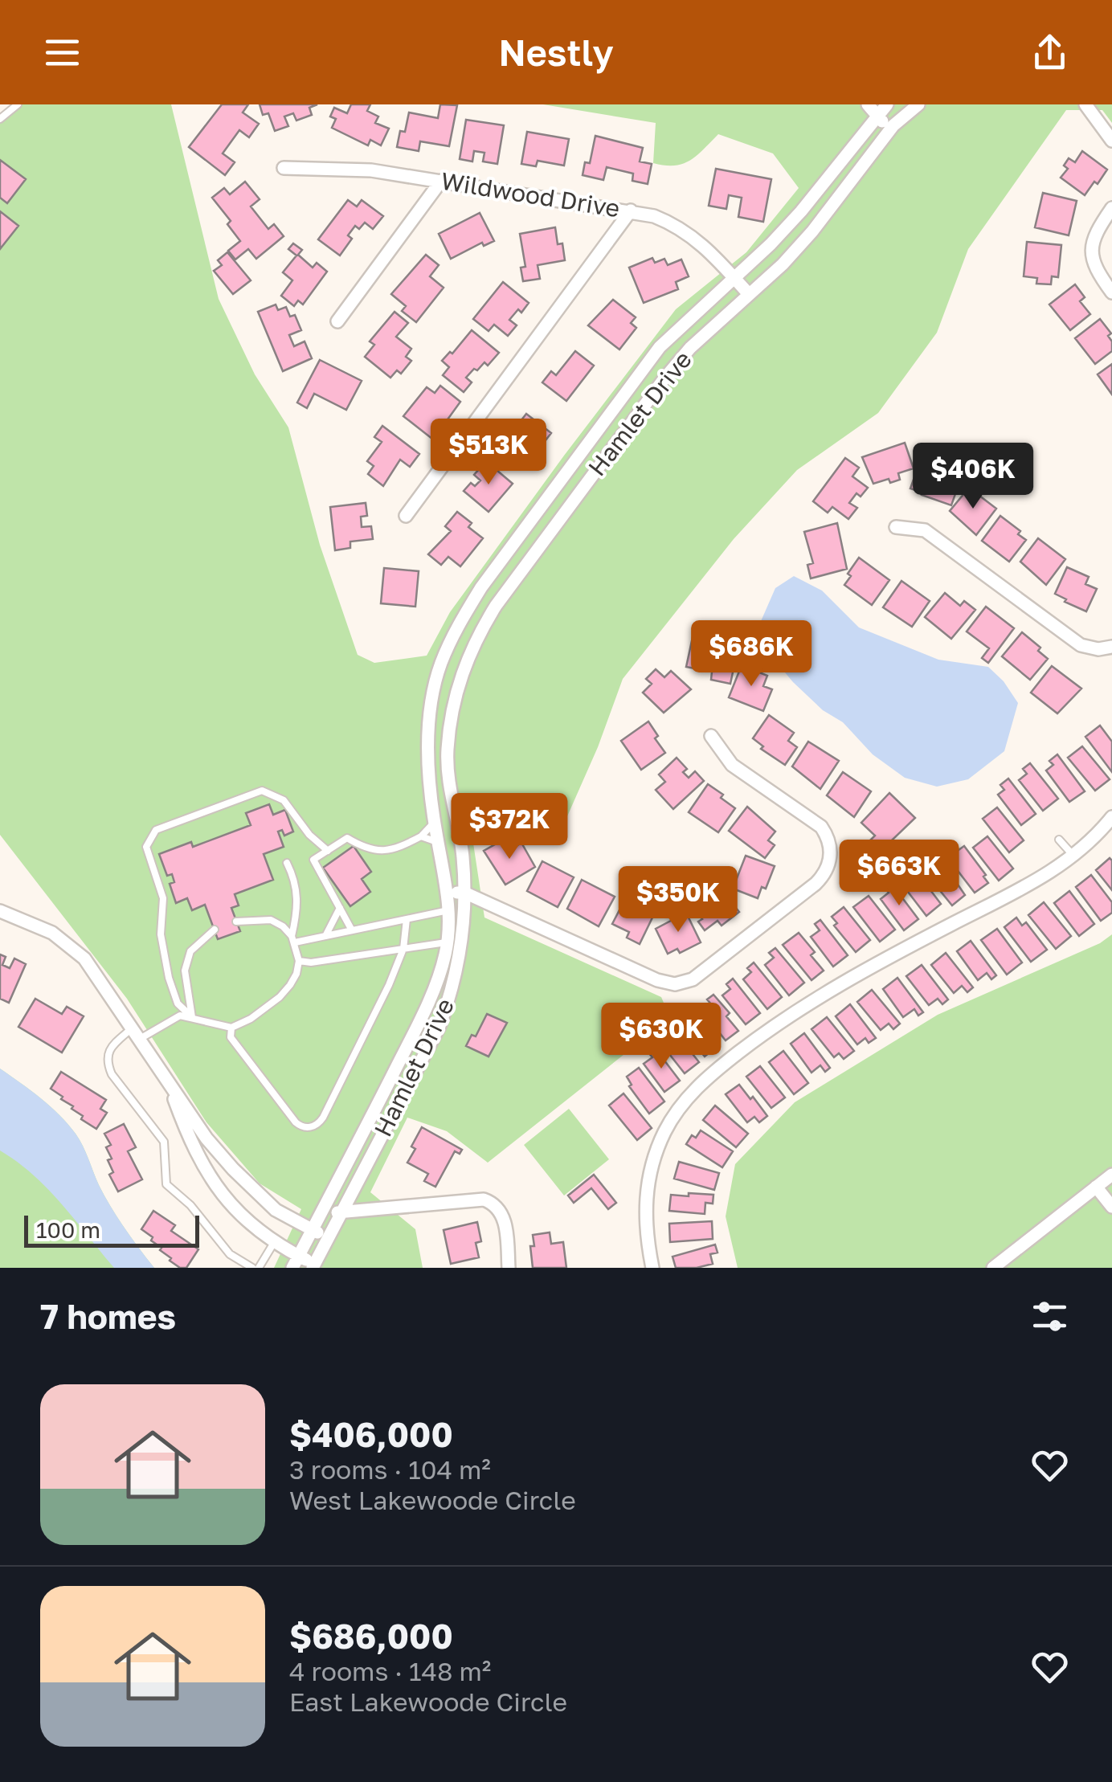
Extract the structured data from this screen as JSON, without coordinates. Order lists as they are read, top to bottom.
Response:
{
  "streets": {
    "street": ["Wildwood Drive", "Hamlet Drive"]
  },
  "crossings": [
    ["Wildwood Drive", "Hamlet Drive"]
  ],
  "scale_bar": "100 m",
  "page": {
    "header": "Nestly",
    "price": [
      "$513K",
      "$406K",
      "$686K",
      "$372K",
      "$663K",
      "$350K",
      "$630K"
    ],
    "scale": "100 m",
    "heading": "7 homes",
    "list": [
      {
        "name": "$406,000",
        "note": "3 rooms · 104 m² · West Lakewoode Circle"
      },
      {
        "name": "$686,000",
        "note": "4 rooms · 148 m² · East Lakewoode Circle"
      }
    ]
  }
}
